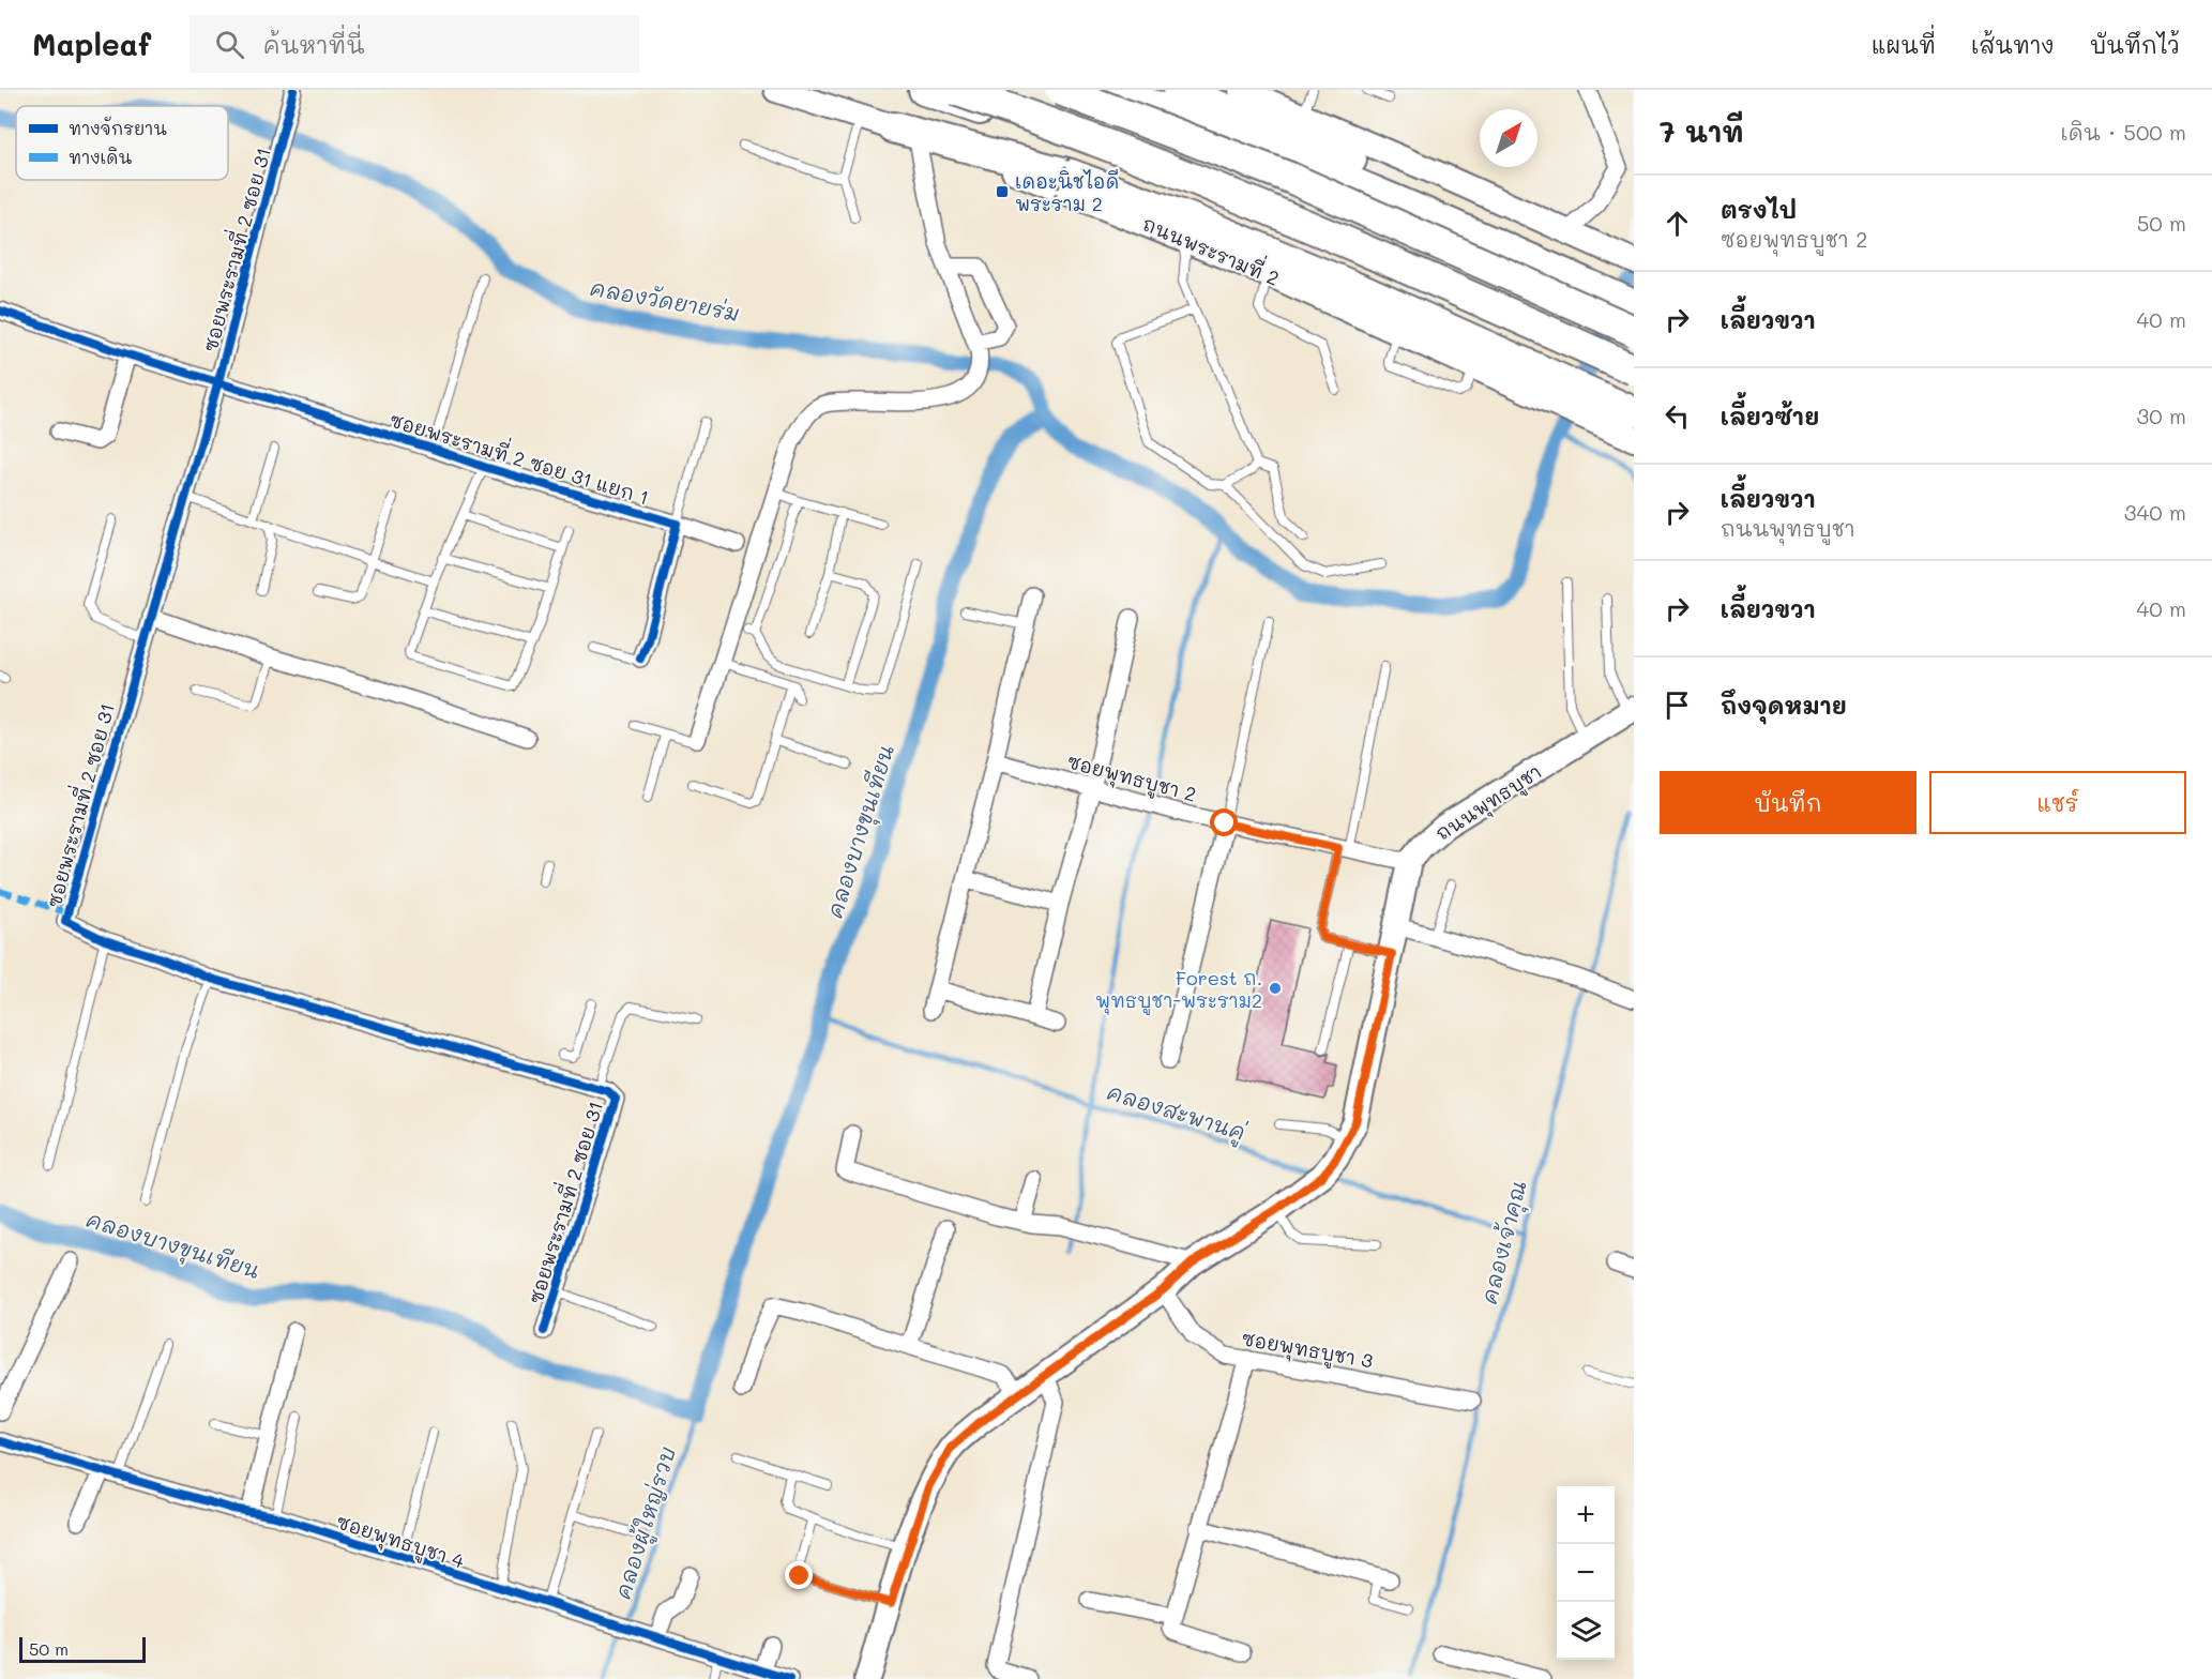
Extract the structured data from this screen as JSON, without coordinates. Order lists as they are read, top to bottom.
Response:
{
  "streets": {
    "main road": ["ถนนพระรามที่ 2", "ถนนพุทธบูชา"],
    "street": [
      "ซอยพระรามที่ 2 ซอย 31",
      "ซอยพระรามที่ 2 ซอย 31 แยก 1",
      "ซอยพุทธบูชา 2",
      "ซอยพุทธบูชา 3",
      "ซอยพุทธบูชา 4"
    ]
  },
  "crossings": [
    ["ซอยพระรามที่ 2 ซอย 31", "ซอยพระรามที่ 2 ซอย 31 แยก 1"],
    ["ซอยพุทธบูชา 2", "ถนนพุทธบูชา"]
  ],
  "water": [
    "คลองวัดยายร่ม",
    "คลองบางขุนเทียน",
    "คลองสะพานคู่",
    "คลองเจ้าคุณ",
    "คลองผู้ใหญ่รวบ"
  ],
  "places": {
    "transit": ["เดอะนิชไอดี พระราม 2"],
    "other": ["Forest ถ. พุทธบูชา-พระราม2"]
  },
  "legend": ["ทางจักรยาน", "ทางเดิน"],
  "scale_bar": "50 m",
  "north": "top right",
  "page": {
    "header": "Mapleaf",
    "search": "ค้นหาที่นี่",
    "nav": ["แผนที่", "เส้นทาง", "บันทึกไว้"],
    "heading": ["7 นาที", "เดิน · 500 m"],
    "list": [
      ["ตรงไป", "ซอยพุทธบูชา 2", "50 m"],
      ["เลี้ยวขวา", "40 m"],
      ["เลี้ยวซ้าย", "30 m"],
      ["เลี้ยวขวา", "ถนนพุทธบูชา", "340 m"],
      ["เลี้ยวขวา", "40 m"],
      "ถึงจุดหมาย"
    ],
    "buttons": ["บันทึก", "แชร์"],
    "map_buttons": ["+", "−"],
    "scale": "50 m"
  }
}
